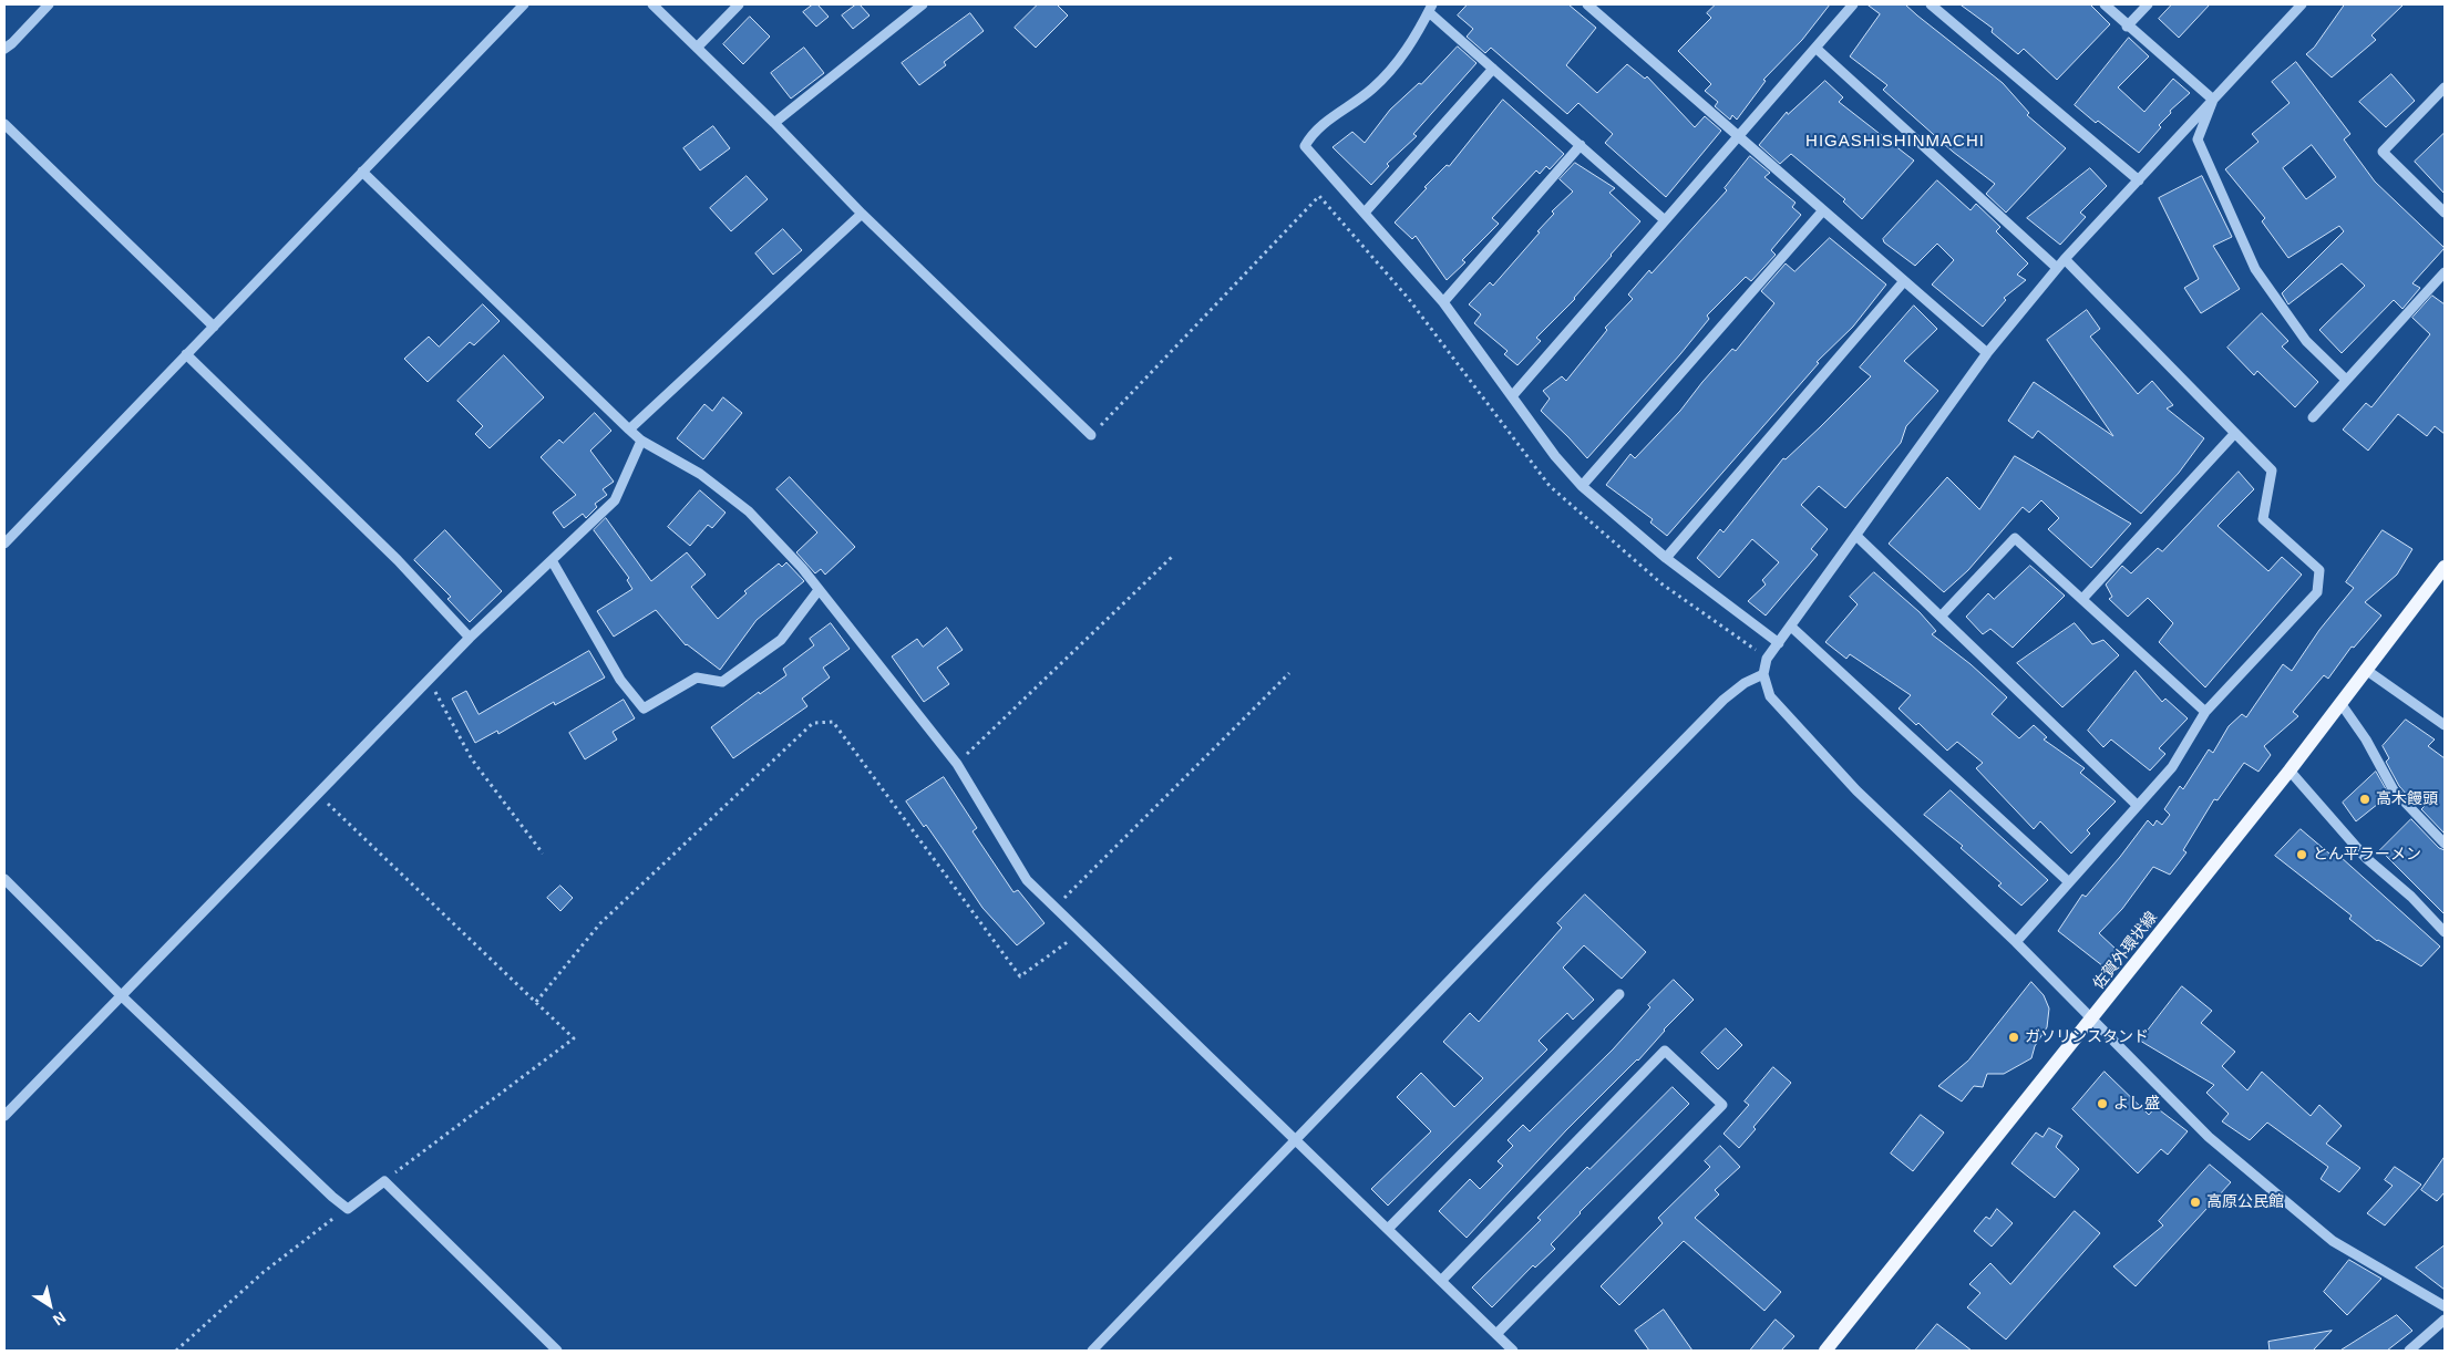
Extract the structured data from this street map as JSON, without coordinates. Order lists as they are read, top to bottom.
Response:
{
  "streets": {
    "main road": ["佐賀外環状線"]
  },
  "districts": ["HIGASHISHINMACHI"],
  "places": [
    "高木饅頭",
    "とん平ラーメン",
    "ガソリンスタンド",
    "よし盛",
    "高原公民館"
  ],
  "north": "bottom right"
}
